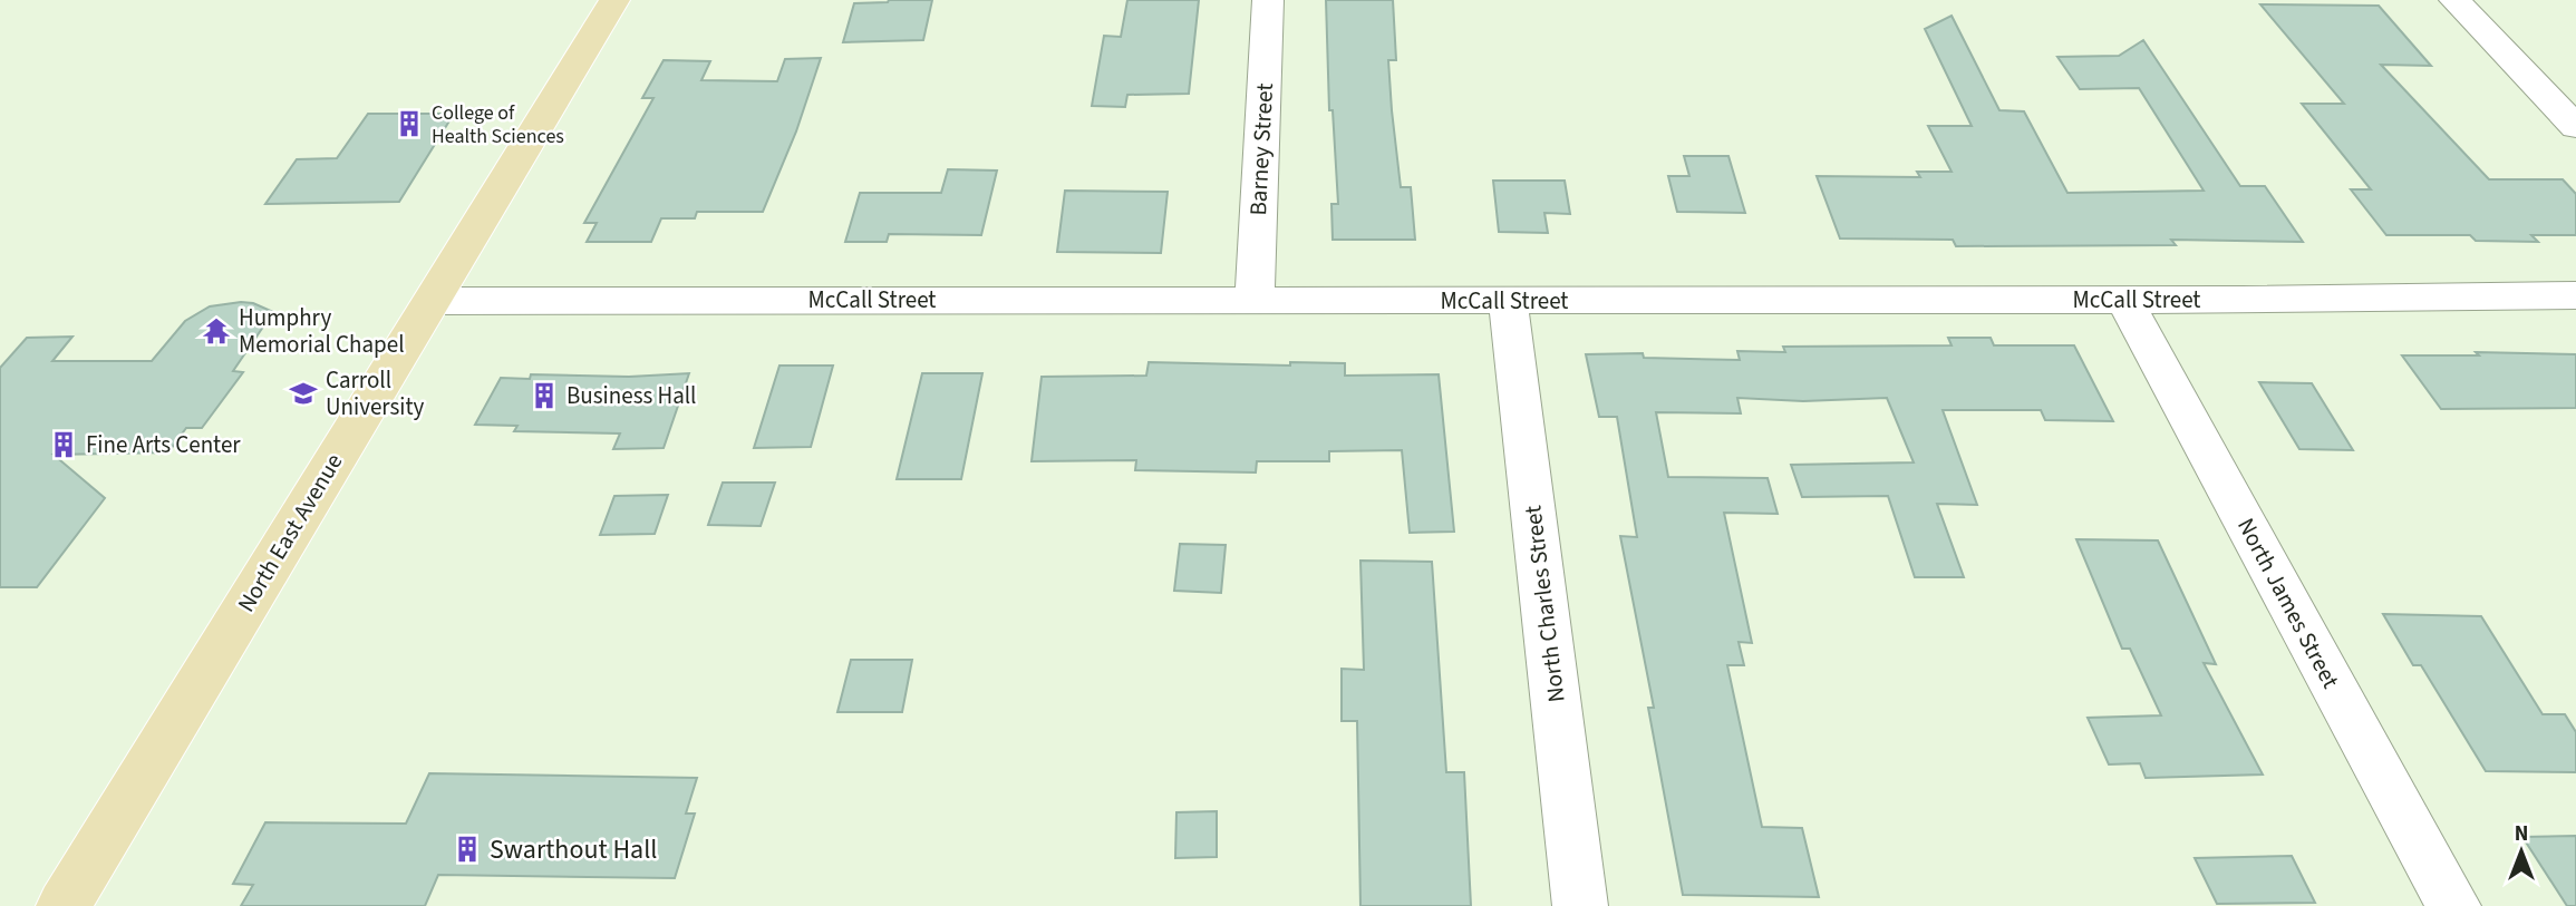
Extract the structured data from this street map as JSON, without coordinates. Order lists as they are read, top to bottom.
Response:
{
  "streets": {
    "main road": ["North East Avenue"],
    "street": [
      "Barney Street",
      "McCall Street",
      "North James Street",
      "North Charles Street"
    ]
  },
  "crossings": [
    ["Barney Street", "McCall Street"],
    ["McCall Street", "North East Avenue"],
    ["McCall Street", "North James Street"],
    ["McCall Street", "North Charles Street"]
  ],
  "places": {
    "building": [
      "College of Health Sciences",
      "Business Hall",
      "Fine Arts Center",
      "Swarthout Hall"
    ],
    "temple": ["Humphry Memorial Chapel"],
    "school or university": ["Carroll University"]
  },
  "north": "top"
}
